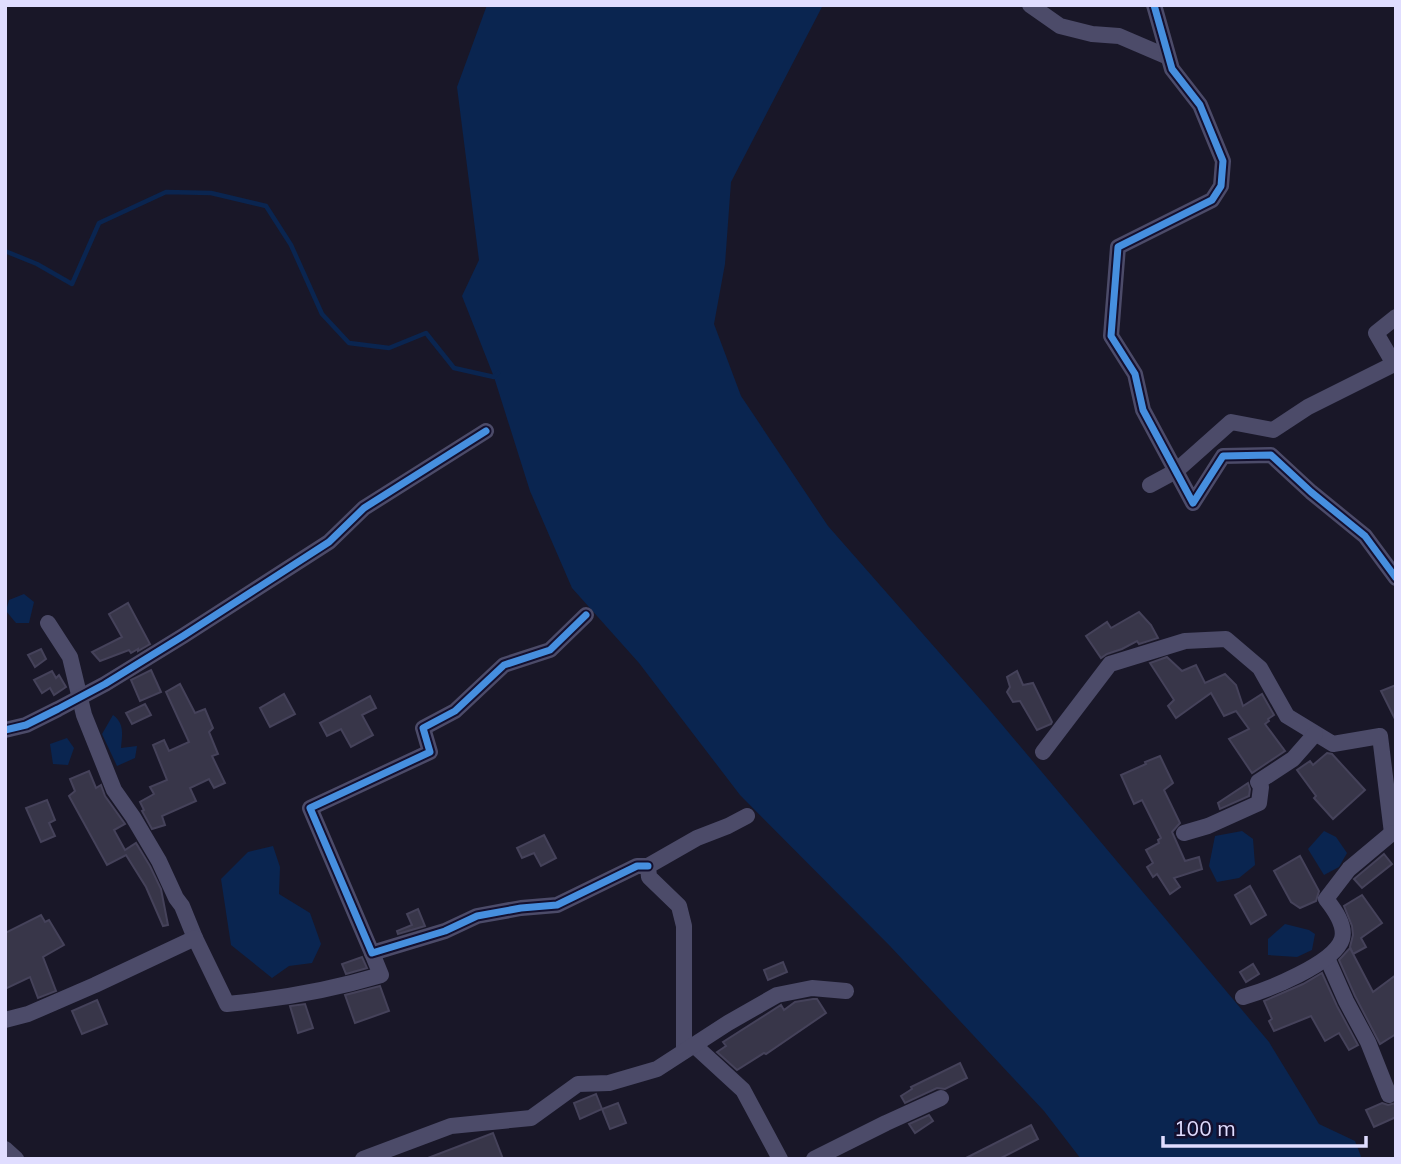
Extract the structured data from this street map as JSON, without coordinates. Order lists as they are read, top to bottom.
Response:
{
  "scale_bar": "100 m"
}
